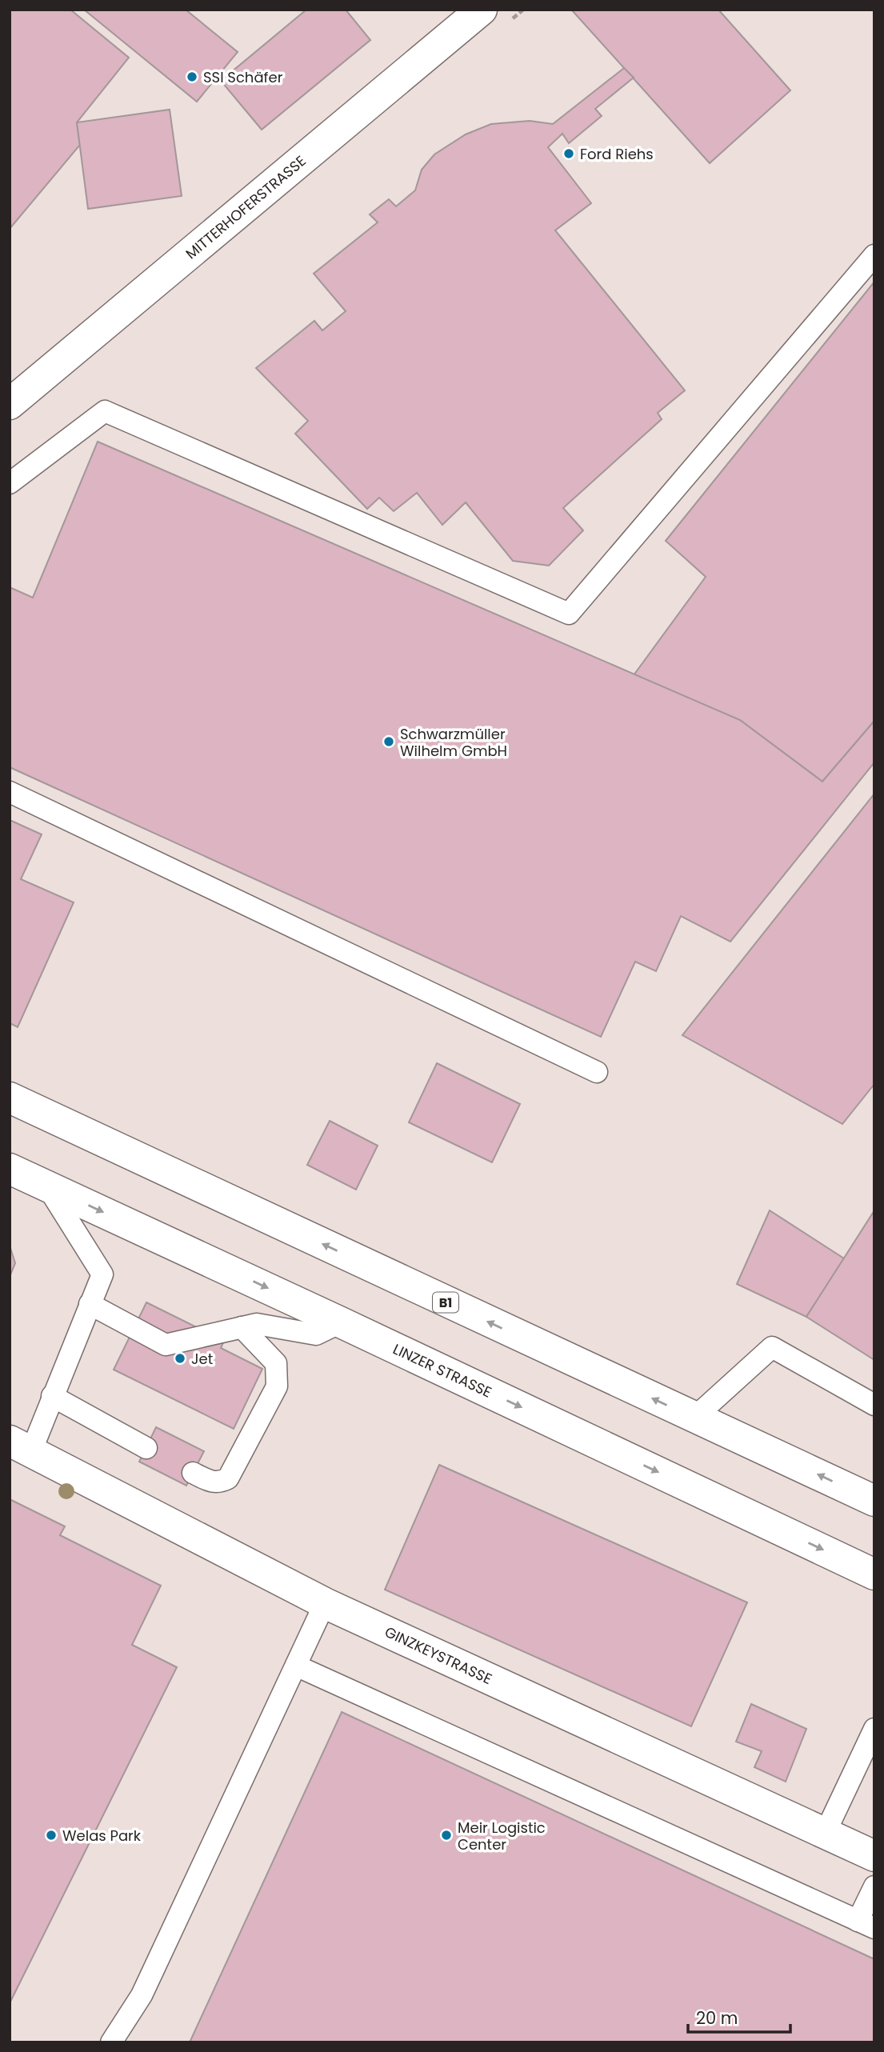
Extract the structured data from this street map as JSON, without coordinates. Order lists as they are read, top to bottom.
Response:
{
  "streets": {
    "main road": [
      "MITTERHOFERSTRASSE",
      "B1",
      "LINZER STRASSE",
      "GINZKEYSTRASSE"
    ]
  },
  "places": [
    "SSI Schäfer",
    "Ford Riehs",
    "Schwarzmüller Wilhelm GmbH",
    "Jet",
    "Welas Park",
    "Meir Logistic Center"
  ],
  "scale_bar": "20 m"
}
